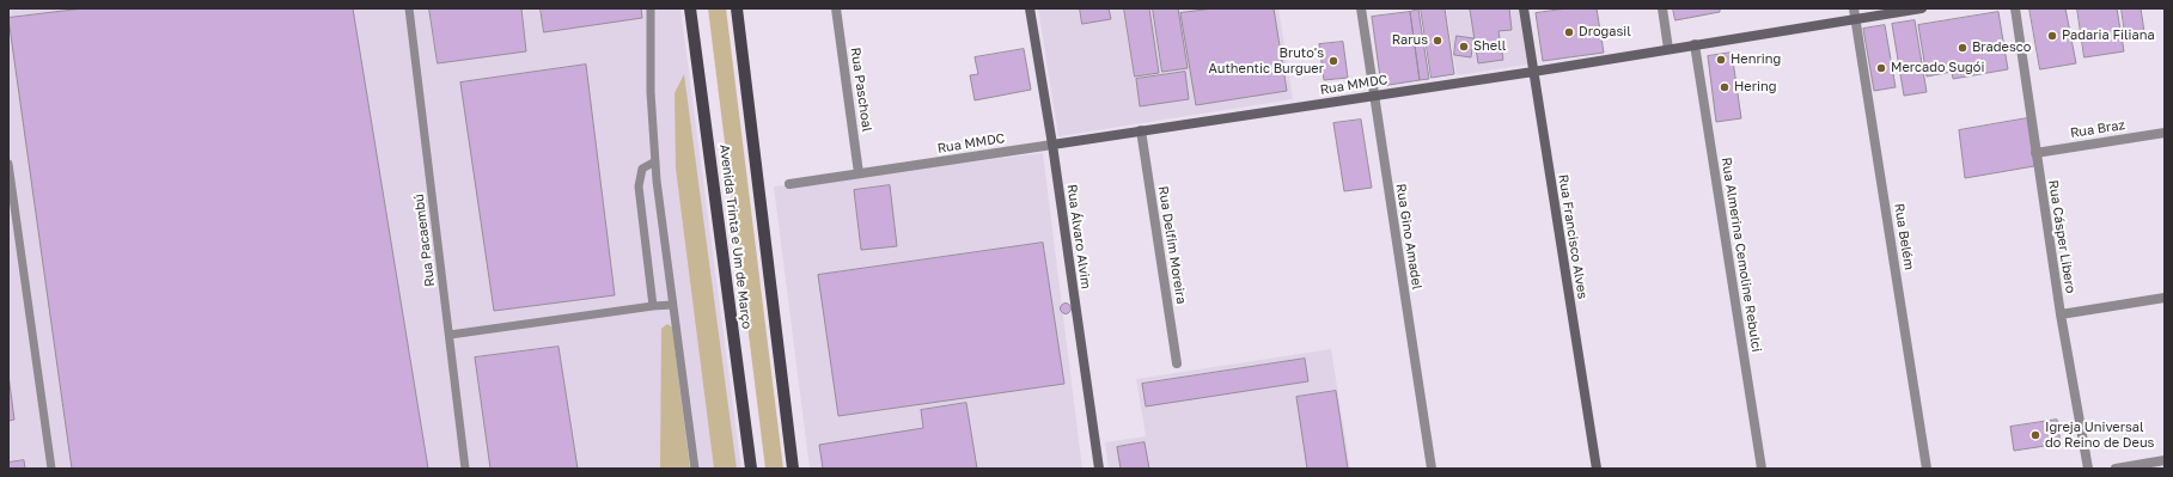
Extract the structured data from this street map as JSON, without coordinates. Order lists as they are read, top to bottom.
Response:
{
  "streets": {
    "main road": ["Avenida Trinta e Um de Março"],
    "street": [
      "Rua MMDC",
      "Rua Paschoal",
      "Rua Braz",
      "Rua Álvaro Alvim",
      "Rua Gino Amadel",
      "Rua Francisco Alves",
      "Rua Belém",
      "Rua Cásper Libero",
      "Rua Delfim Moreira",
      "Rua Almerina Cemoline Rebulci"
    ],
    "lane": ["Rua Pacaembú"]
  },
  "crossings": [
    ["Rua MMDC", "Rua Paschoal"],
    ["Rua MMDC", "Rua Álvaro Alvim"],
    ["Rua MMDC", "Rua Gino Amadel"],
    ["Rua MMDC", "Rua Francisco Alves"],
    ["Rua MMDC", "Rua Belém"],
    ["Rua MMDC", "Rua Delfim Moreira"],
    ["Rua MMDC", "Rua Almerina Cemoline Rebulci"],
    ["Rua Braz", "Rua Cásper Libero"]
  ],
  "places": [
    "Drogasil",
    "Padaria Filiana",
    "Rarus",
    "Shell",
    "Bradesco",
    "Henring",
    "Bruto's Authentic Burguer",
    "Mercado Sugói",
    "Hering",
    "Igreja Universal do Reino de Deus"
  ]
}
